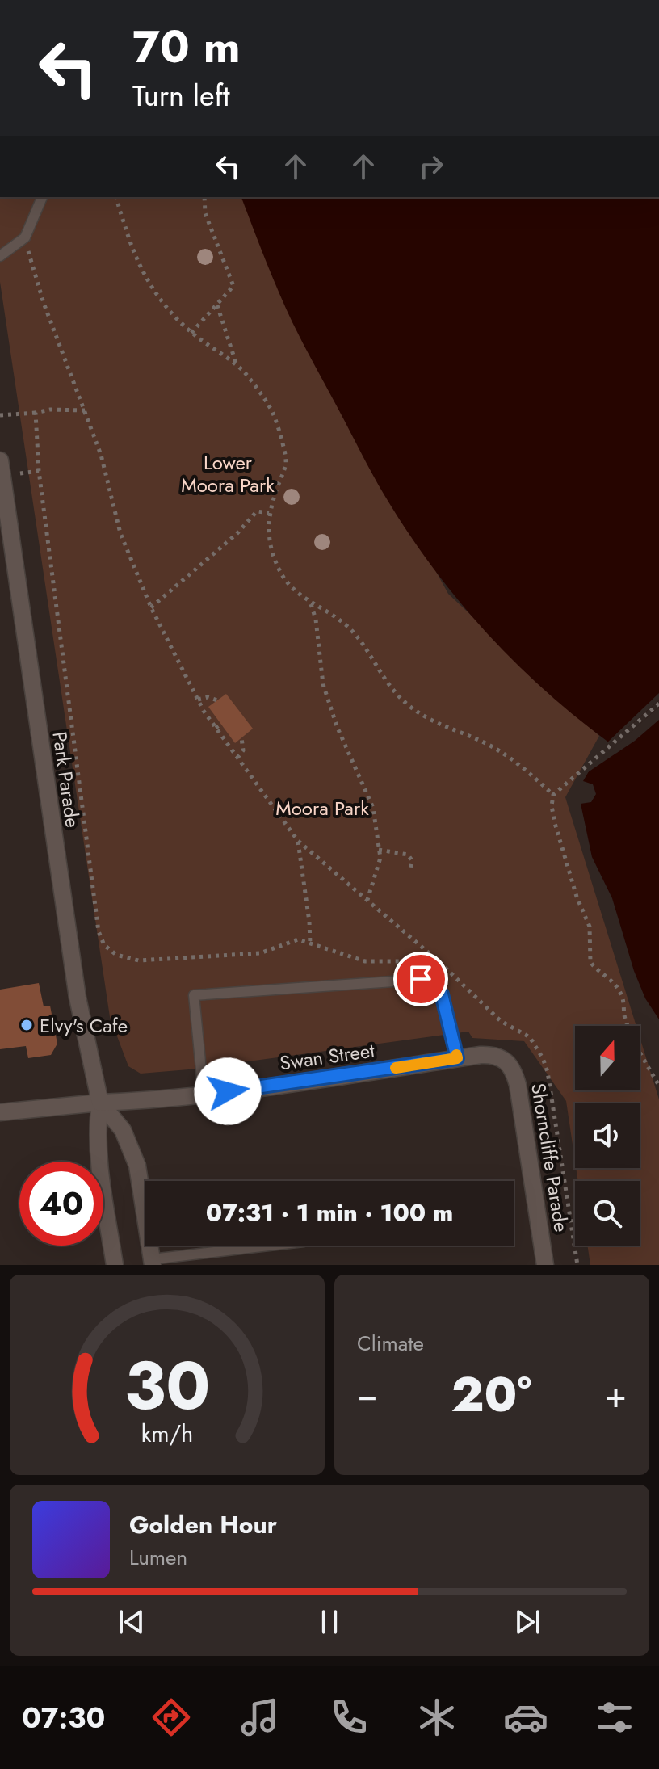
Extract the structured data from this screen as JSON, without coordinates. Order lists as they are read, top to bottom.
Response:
{
  "streets": {
    "street": ["Park Parade", "Swan Street", "Shorncliffe Parade"]
  },
  "crossings": [
    ["Park Parade", "Swan Street"],
    ["Swan Street", "Shorncliffe Parade"]
  ],
  "parks": ["Lower Moora Park", "Moora Park"],
  "places": ["Elvy's Cafe"],
  "north": "top",
  "page": {
    "turn": ["70 m", "Turn left"],
    "limit": "40",
    "trip": "07:31 · 1 min · 100 m",
    "tile": "Climate",
    "heat": ["−", "20°", "+"],
    "song": ["Golden Hour", "Lumen"],
    "tabs": "07:30",
    "gauge": ["30", "km/h"]
  }
}
